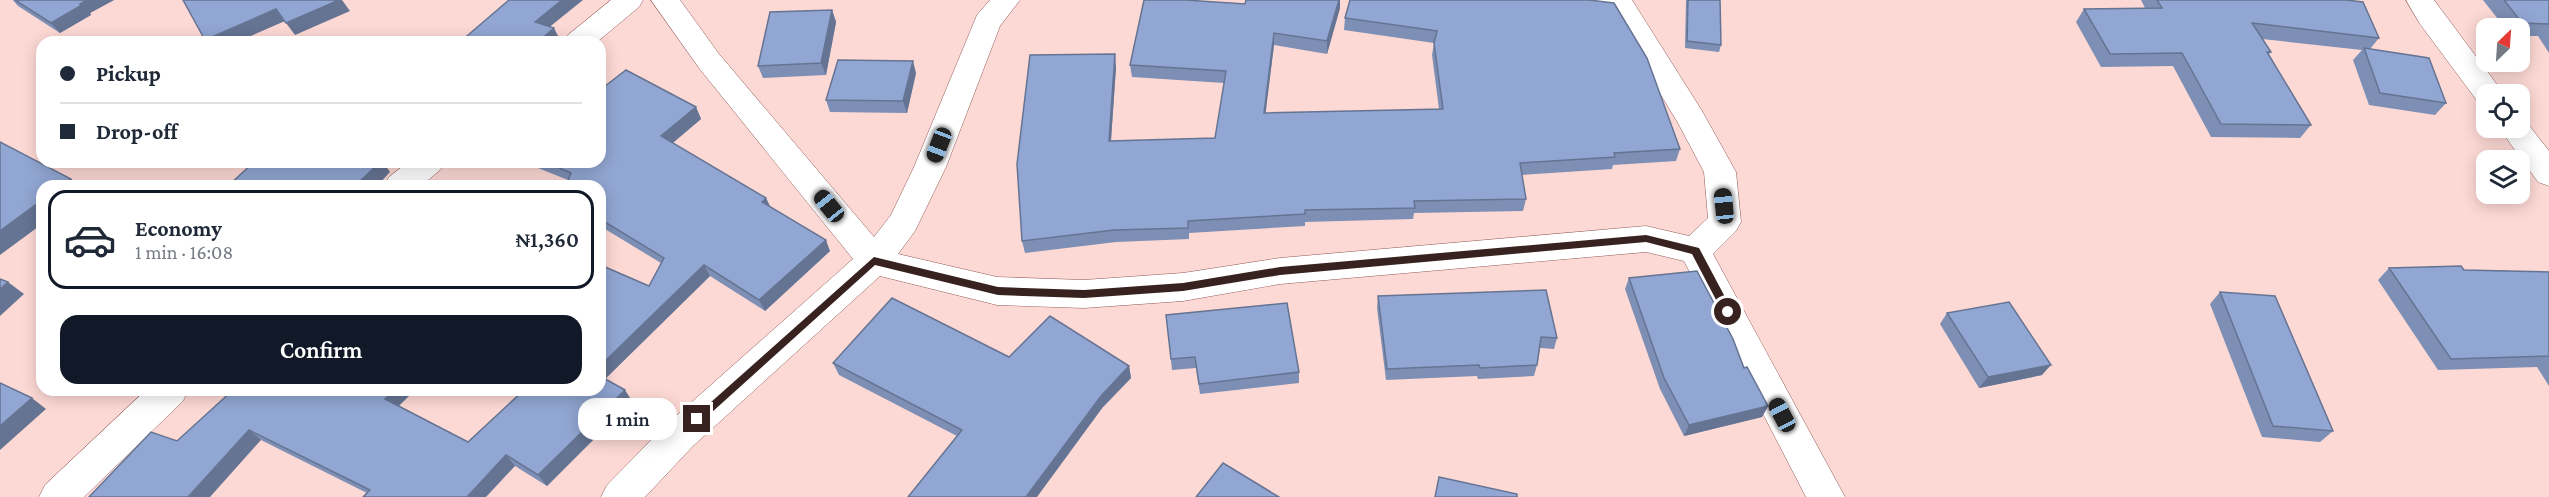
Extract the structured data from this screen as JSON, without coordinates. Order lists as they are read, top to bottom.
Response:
{
  "north": "top right",
  "page": {
    "banner": ["Pickup", "Drop-off"],
    "list": [
      {
        "name": "Economy",
        "note": "1 min · 16:08",
        "value": "₦1,360"
      }
    ],
    "buttons": "Confirm",
    "bubble": "1 min"
  }
}
